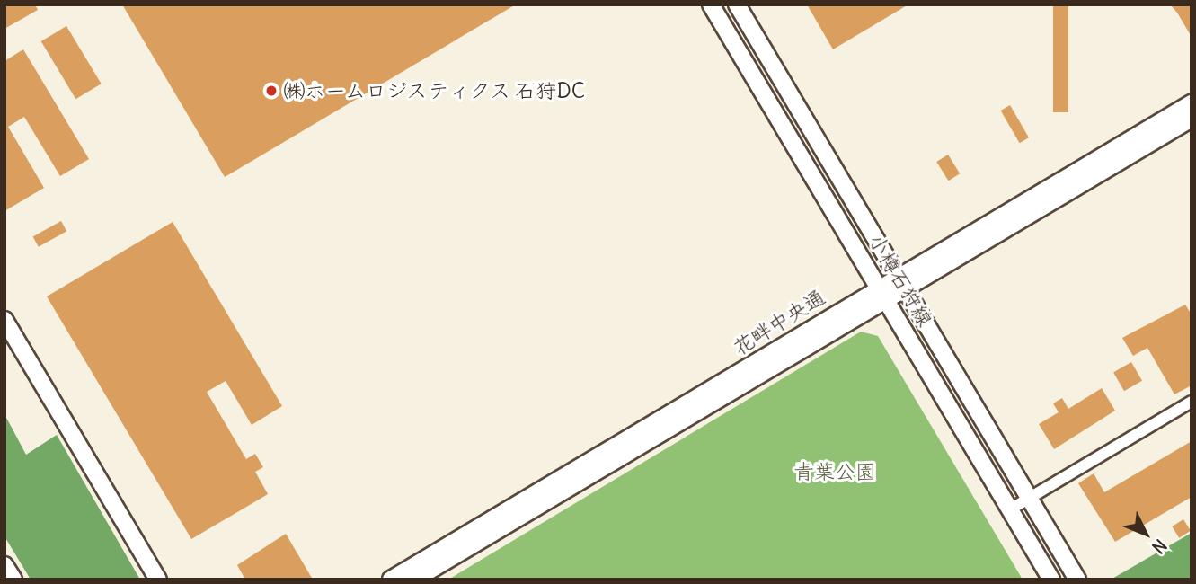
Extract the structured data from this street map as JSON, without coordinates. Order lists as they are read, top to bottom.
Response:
{
  "streets": {
    "street": ["小樽石狩線", "花畔中央通"]
  },
  "crossings": [
    ["小樽石狩線", "花畔中央通"]
  ],
  "parks": ["青葉公園"],
  "places": ["㈱ホームロジスティクス 石狩DC"],
  "north": "bottom right"
}
